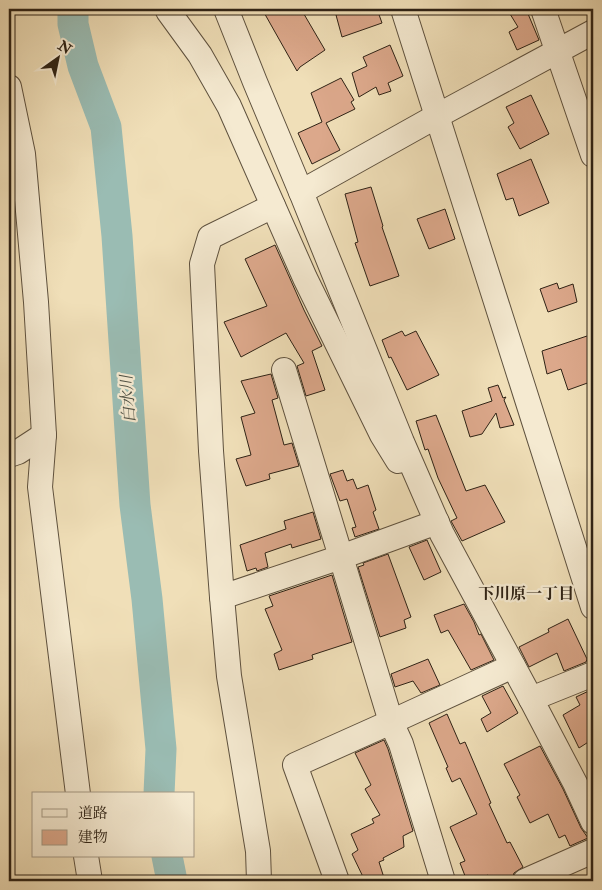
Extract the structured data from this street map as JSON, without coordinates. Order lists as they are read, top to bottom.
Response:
{
  "districts": ["下川原一丁目"],
  "water": ["白水川"],
  "legend": ["道路", "建物"],
  "north": "top right"
}
